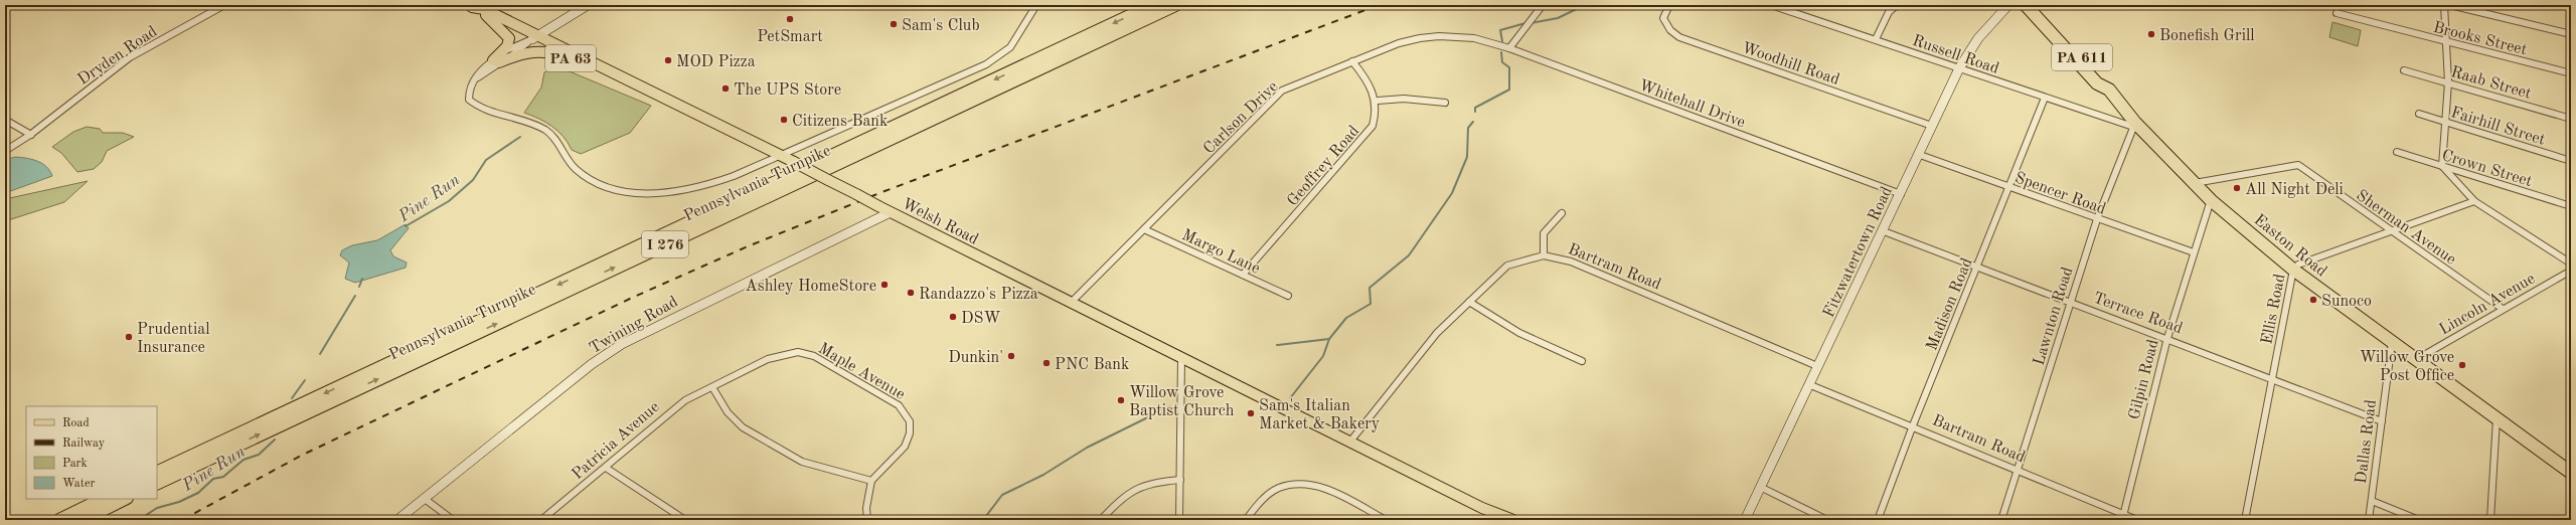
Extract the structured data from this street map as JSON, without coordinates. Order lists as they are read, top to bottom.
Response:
{
  "streets": {
    "highway": [
      "PA 611",
      "Pennsylvania Turnpike",
      "I 276",
      "Easton Road"
    ],
    "main road": ["PA 63", "Welsh Road"],
    "street": [
      "Brooks Street",
      "Russell Road",
      "Dryden Road",
      "Woodhill Road",
      "Raab Street",
      "Whitehall Drive",
      "Carlson Drive",
      "Fairhill Street",
      "Geoffrey Road",
      "Crown Street",
      "Spencer Road",
      "Sherman Avenue",
      "Margo Lane",
      "Fitzwatertown Road",
      "Bartram Road",
      "Lincoln Avenue",
      "Madison Road",
      "Ellis Road",
      "Terrace Road",
      "Lawnton Road",
      "Twining Road",
      "Maple Avenue",
      "Gilpin Road",
      "Patricia Avenue",
      "Dallas Road"
    ]
  },
  "crossings": [
    ["Russell Road", "Easton Road"],
    ["Russell Road", "Fitzwatertown Road"],
    ["Russell Road", "Madison Road"],
    ["Russell Road", "Lawnton Road"],
    ["PA 63", "Welsh Road"],
    ["PA 63", "Bartram Road"],
    ["Woodhill Road", "Fitzwatertown Road"],
    ["Whitehall Drive", "Carlson Drive"],
    ["Whitehall Drive", "Fitzwatertown Road"],
    ["Carlson Drive", "Welsh Road"],
    ["Carlson Drive", "Margo Lane"],
    ["Geoffrey Road", "Margo Lane"],
    ["Spencer Road", "Fitzwatertown Road"],
    ["Spencer Road", "Madison Road"],
    ["Spencer Road", "Lawnton Road"],
    ["Spencer Road", "Gilpin Road"],
    ["Welsh Road", "Bartram Road"],
    ["Welsh Road", "Twining Road"],
    ["Sherman Avenue", "Easton Road"],
    ["Sherman Avenue", "Lincoln Avenue"],
    ["Sherman Avenue", "Ellis Road"],
    ["Easton Road", "Lincoln Avenue"],
    ["Easton Road", "Ellis Road"],
    ["Easton Road", "Lawnton Road"],
    ["Easton Road", "Gilpin Road"],
    ["Easton Road", "Dallas Road"],
    ["Fitzwatertown Road", "Bartram Road"],
    ["Fitzwatertown Road", "Terrace Road"],
    ["Bartram Road", "Madison Road"],
    ["Bartram Road", "Lawnton Road"],
    ["Bartram Road", "Gilpin Road"],
    ["Madison Road", "Terrace Road"],
    ["Ellis Road", "Terrace Road"],
    ["Terrace Road", "Lawnton Road"],
    ["Terrace Road", "Gilpin Road"],
    ["Terrace Road", "Dallas Road"],
    ["Maple Avenue", "Patricia Avenue"]
  ],
  "water": ["Pine Run"],
  "places": [
    "PetSmart",
    "Sam's Club",
    "Bonefish Grill",
    "MOD Pizza",
    "The UPS Store",
    "Citizens Bank",
    "All Night Deli",
    "Ashley HomeStore",
    "Randazzo's Pizza",
    "Sunoco",
    "DSW",
    "Prudential Insurance",
    "Dunkin'",
    "PNC Bank",
    "Willow Grove Post Office",
    "Willow Grove Baptist Church",
    "Sam's Italian Market & Bakery"
  ],
  "legend": [
    "Road",
    "Railway",
    "Park",
    "Water"
  ]
}
